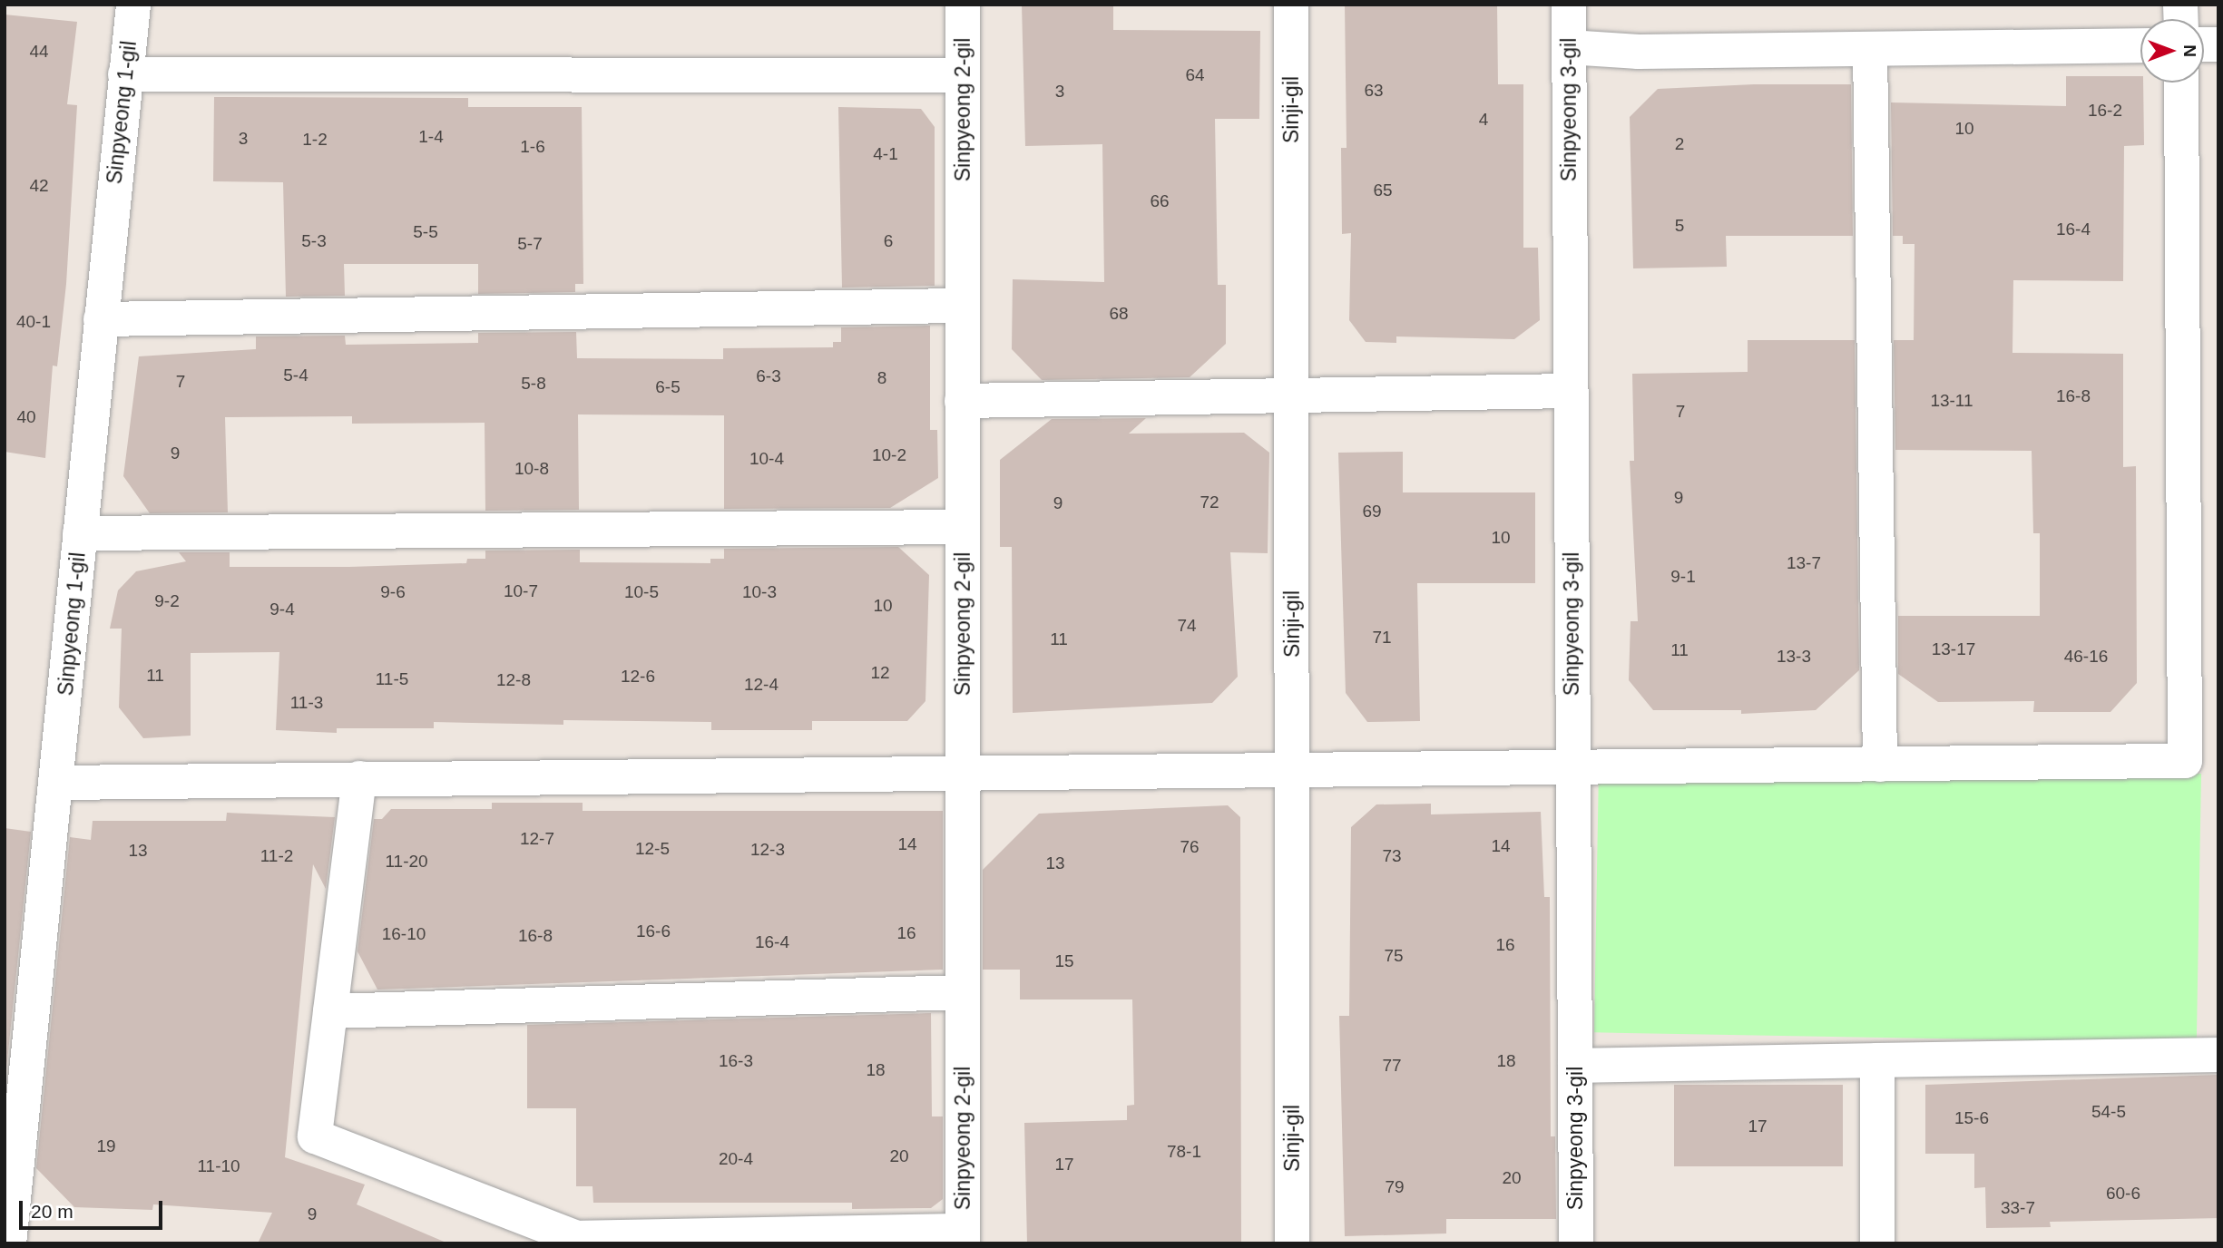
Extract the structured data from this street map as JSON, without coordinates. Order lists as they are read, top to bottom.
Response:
{
  "streets": {
    "lane": [
      "Sinpyeong 2-gil",
      "Sinji-gil",
      "Sinpyeong 3-gil",
      "Sinpyeong 1-gil"
    ]
  },
  "house_numbers": [
    "44",
    "64",
    "63",
    "3",
    "16-2",
    "4",
    "10",
    "1-4",
    "3",
    "1-2",
    "2",
    "1-6",
    "4-1",
    "42",
    "65",
    "66",
    "5",
    "16-4",
    "5-5",
    "5-3",
    "6",
    "5-7",
    "68",
    "40-1",
    "5-4",
    "6-3",
    "8",
    "7",
    "5-8",
    "6-5",
    "16-8",
    "13-11",
    "7",
    "40",
    "9",
    "10-2",
    "10-4",
    "10-8",
    "9",
    "72",
    "9",
    "69",
    "10",
    "13-7",
    "9-1",
    "10-7",
    "9-6",
    "10-5",
    "10-3",
    "9-2",
    "10",
    "9-4",
    "74",
    "71",
    "11",
    "13-17",
    "11",
    "13-3",
    "46-16",
    "12",
    "11",
    "12-6",
    "11-5",
    "12-8",
    "12-4",
    "11-3",
    "12-7",
    "14",
    "14",
    "76",
    "12-5",
    "12-3",
    "13",
    "11-2",
    "73",
    "11-20",
    "13",
    "16-6",
    "16",
    "16-10",
    "16-8",
    "16-4",
    "16",
    "75",
    "15",
    "16-3",
    "18",
    "77",
    "18",
    "54-5",
    "15-6",
    "17",
    "19",
    "78-1",
    "20",
    "20-4",
    "17",
    "11-10",
    "20",
    "79",
    "60-6",
    "33-7",
    "9"
  ],
  "scale_bar": "20 m",
  "north": "right"
}
